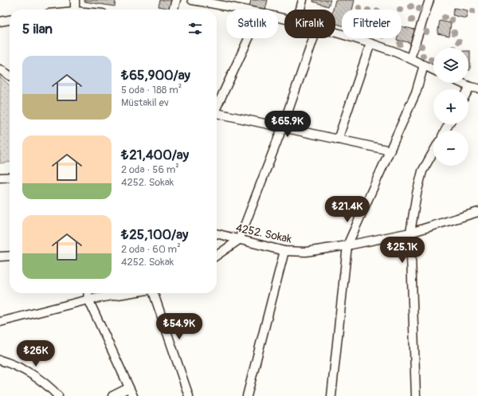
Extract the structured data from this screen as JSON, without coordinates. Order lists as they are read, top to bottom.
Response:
{
  "streets": {
    "street": ["4252. Sokak"]
  },
  "page": {
    "chip": ["Satılık", "Kiralık", "Filtreler"],
    "heading": "5 ilan",
    "map_buttons": ["+", "−"],
    "list": [
      {
        "name": "₺65,900/ay",
        "note": "5 oda · 188 m² · Müstakil ev"
      },
      {
        "name": "₺21,400/ay",
        "note": "2 oda · 56 m² · 4252. Sokak"
      },
      {
        "name": "₺25,100/ay",
        "note": "2 oda · 60 m² · 4252. Sokak"
      }
    ],
    "price": [
      "₺65.9K",
      "₺21.4K",
      "₺25.1K",
      "₺54.9K",
      "₺26K"
    ]
  }
}
